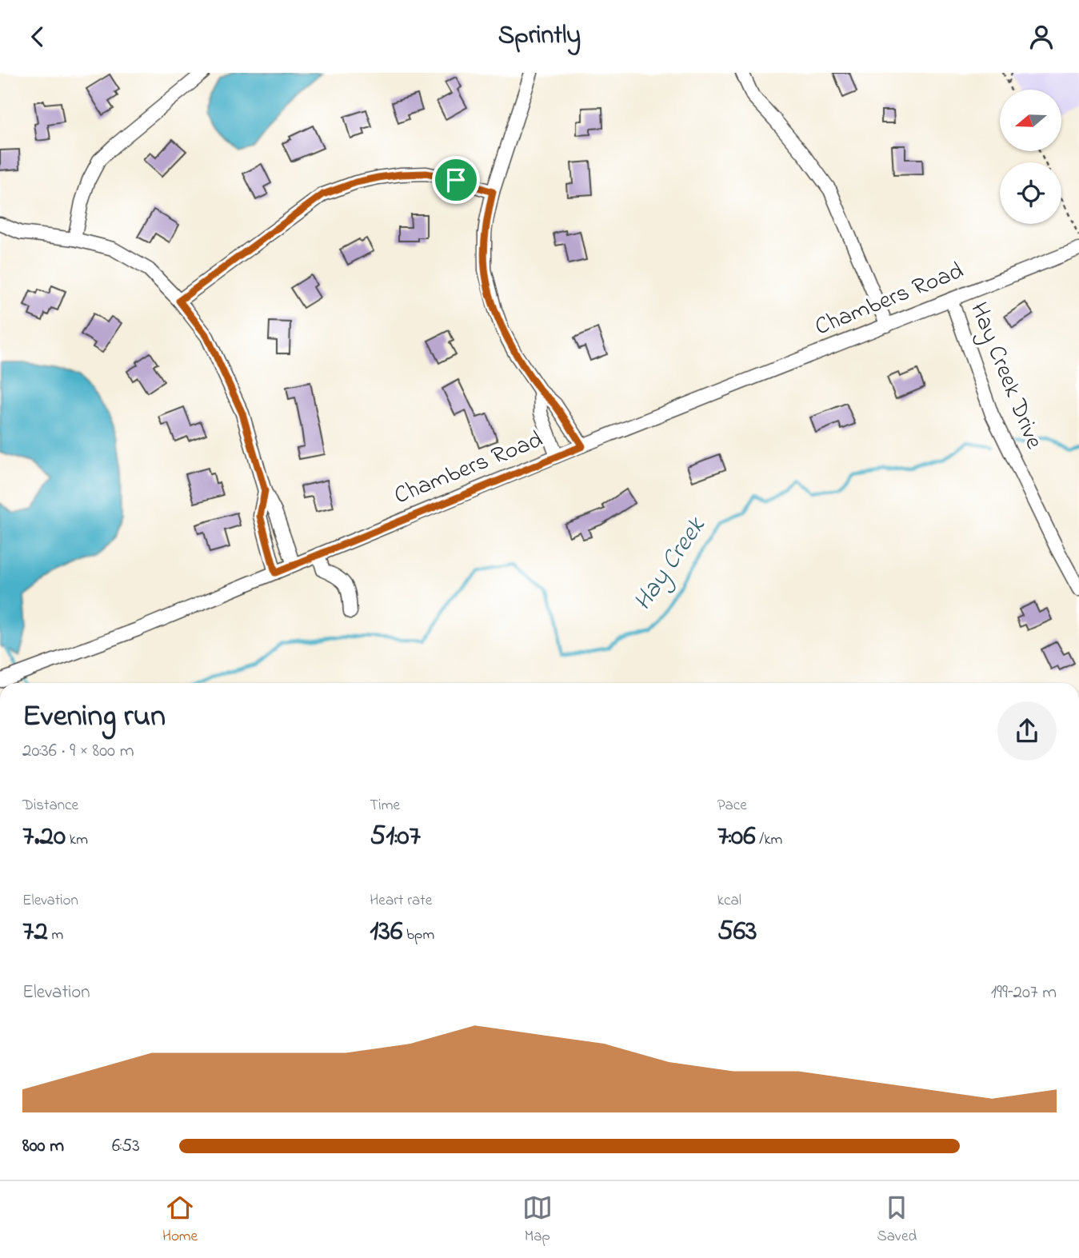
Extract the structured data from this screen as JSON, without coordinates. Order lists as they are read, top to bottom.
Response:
{
  "streets": {
    "street": ["Chambers Road", "Hay Creek Drive"]
  },
  "crossings": [
    ["Chambers Road", "Hay Creek Drive"]
  ],
  "water": ["Hay Creek"],
  "north": "left",
  "page": {
    "header": "Sprintly",
    "heading": ["Evening run", "20:36 · 9 × 800 m"],
    "stats": [
      ["Distance", "7.20 km"],
      ["Time", "51:07"],
      ["Pace", "7:06 /km"],
      ["Elevation", "72 m"],
      ["Heart rate", "136 bpm"],
      ["kcal", "563"]
    ],
    "chart": ["Elevation", "199–207 m"],
    "list": [
      {
        "name": "800 m",
        "note": "6:53"
      }
    ],
    "tabs": ["Home", "Map", "Saved"]
  }
}
